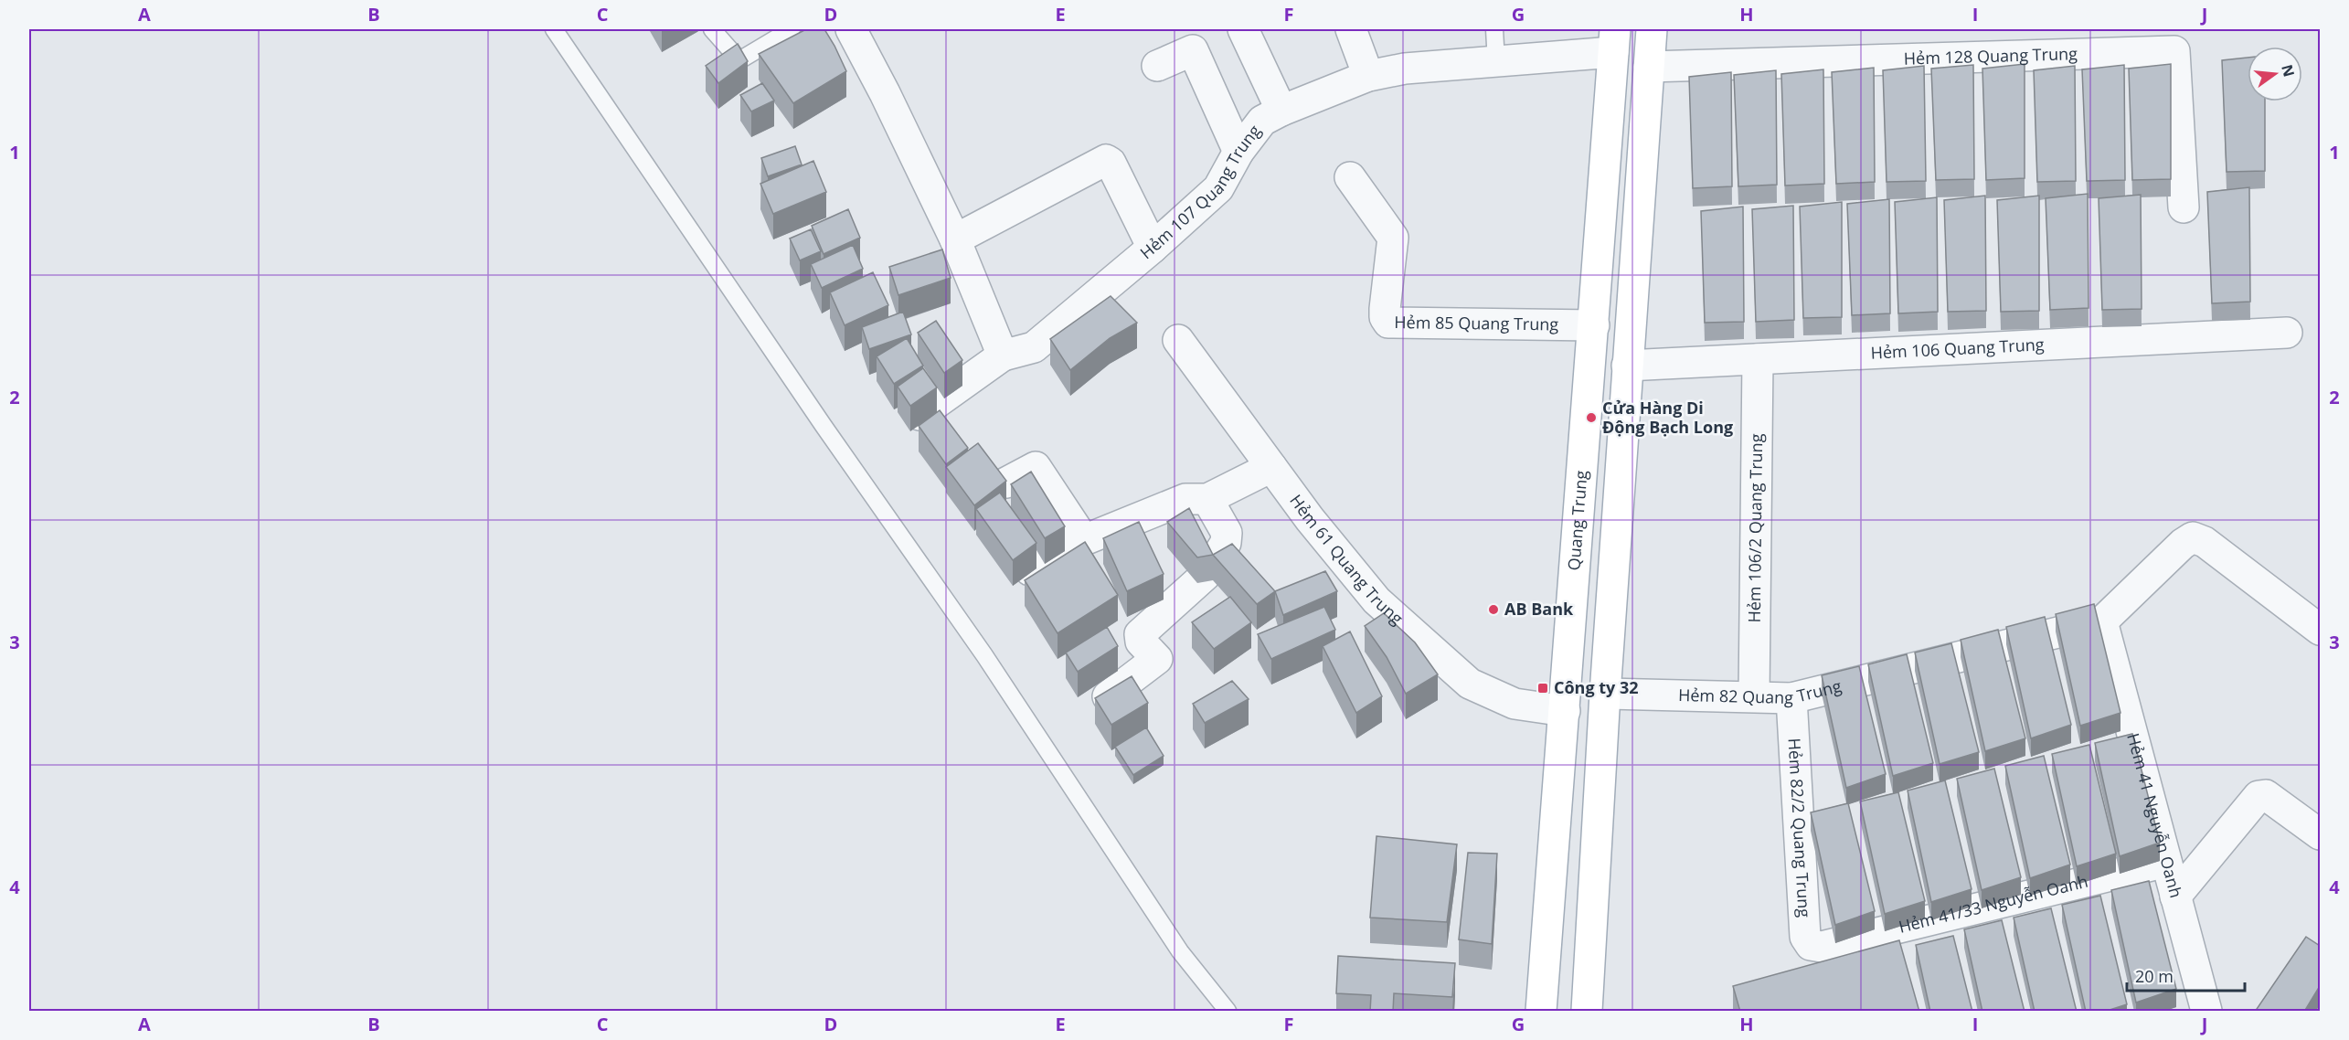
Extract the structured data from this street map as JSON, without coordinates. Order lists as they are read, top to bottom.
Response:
{
  "streets": {
    "main road": ["Quang Trung"],
    "street": [
      "Hẻm 128 Quang Trung",
      "Hẻm 107 Quang Trung",
      "Hẻm 85 Quang Trung",
      "Hẻm 106 Quang Trung",
      "Hẻm 106/2 Quang Trung",
      "Hẻm 61 Quang Trung",
      "Hẻm 82 Quang Trung",
      "Hẻm 41 Nguyễn Oanh",
      "Hẻm 82/2 Quang Trung",
      "Hẻm 41/33 Nguyễn Oanh"
    ]
  },
  "crossings": [
    ["Hẻm 107 Quang Trung", "Quang Trung"],
    ["Hẻm 85 Quang Trung", "Quang Trung"],
    ["Hẻm 106 Quang Trung", "Hẻm 106/2 Quang Trung"],
    ["Quang Trung", "Hẻm 61 Quang Trung"],
    ["Hẻm 106/2 Quang Trung", "Hẻm 82 Quang Trung"],
    ["Hẻm 82 Quang Trung", "Hẻm 41 Nguyễn Oanh"],
    ["Hẻm 82 Quang Trung", "Hẻm 82/2 Quang Trung"],
    ["Hẻm 41 Nguyễn Oanh", "Hẻm 41/33 Nguyễn Oanh"],
    ["Hẻm 82/2 Quang Trung", "Hẻm 41/33 Nguyễn Oanh"]
  ],
  "places": {
    "other": ["Cửa Hàng Di Động Bạch Long", "AB Bank"],
    "transit": ["Công ty 32"]
  },
  "scale_bar": "20 m",
  "north": "right",
  "grid": {
    "columns": [
      "A",
      "B",
      "C",
      "D",
      "E",
      "F",
      "G",
      "H",
      "I",
      "J"
    ],
    "rows": [
      "1",
      "2",
      "3",
      "4"
    ]
  }
}
